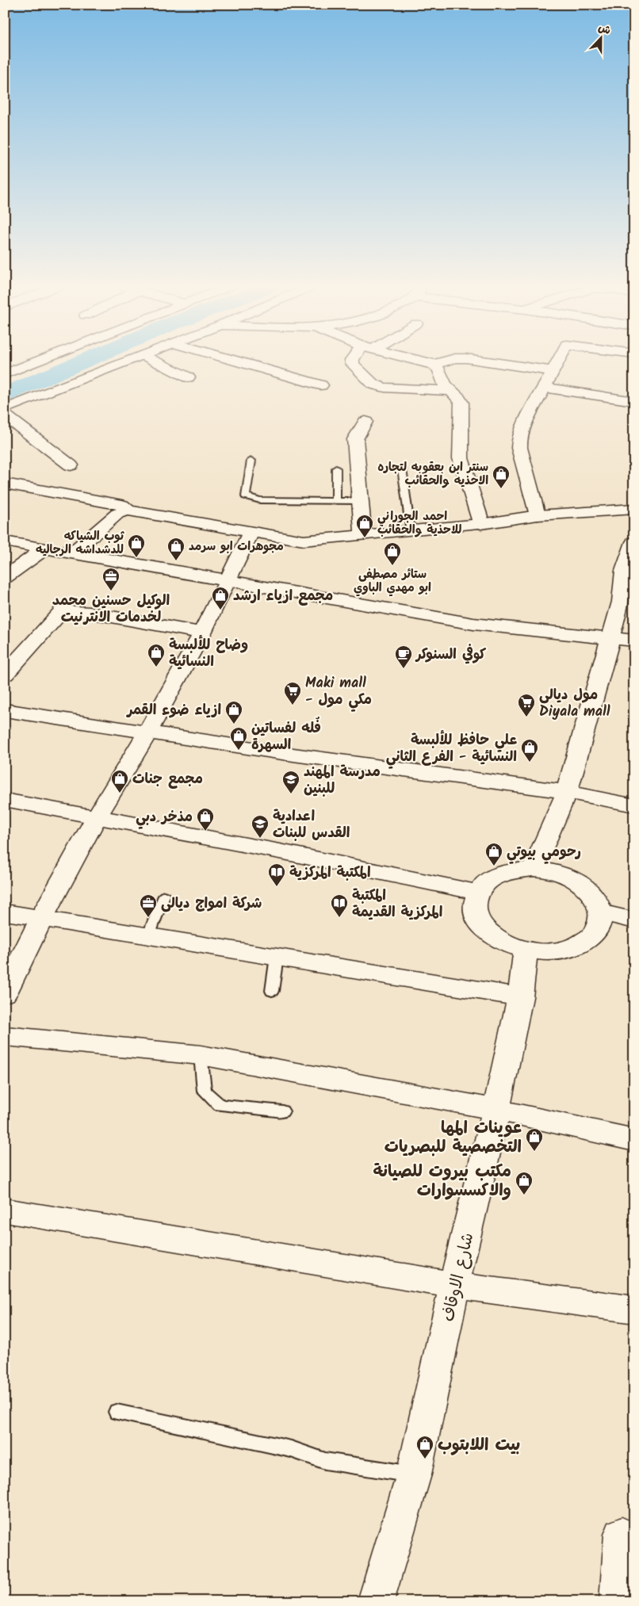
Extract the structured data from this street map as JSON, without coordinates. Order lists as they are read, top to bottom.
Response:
{
  "streets": {
    "street": ["شارع الاوقاف"]
  },
  "places": {
    "shop": [
      "سنتر ابن بعقوبه لتجاره الاحذيه والحقائب",
      "احمد الجوراني للاحذية والحقائب",
      "ثوب الشياكه للدشداشه الرجاليه",
      "مجوهرات ابو سرمد",
      "ستائر مصطفى ابو مهدي الباوي",
      "مجمع ازياء ارشد",
      "وضاح للألبسة النسائية",
      "ازياء ضوء القمر",
      "فُله لفساتين السهرة",
      "علي حافظ للألبسة النسائية - الفرع الثاني",
      "مجمع جنات",
      "مذخر دبي",
      "رحومي بيوتي",
      "عوينات المها التخصصية للبصريات",
      "مكتب بيروت للصيانة والاكسسوارات",
      "بيت اللابتوب"
    ],
    "office": ["الوكيل حسنين محمد لخدمات الانترنيت", "شركة امواج ديالى"],
    "cafe": ["كوفي السنوكر"],
    "supermarket": ["Maki mall - مكي مول", "مول ديالى Diyala mall"],
    "school or university": ["مدرسة المهند للبنين", "اعدادية القدس للبنات"],
    "library": ["المكتبة المركزية", "المكتبة المركزية القديمة"]
  },
  "north": "top"
}
